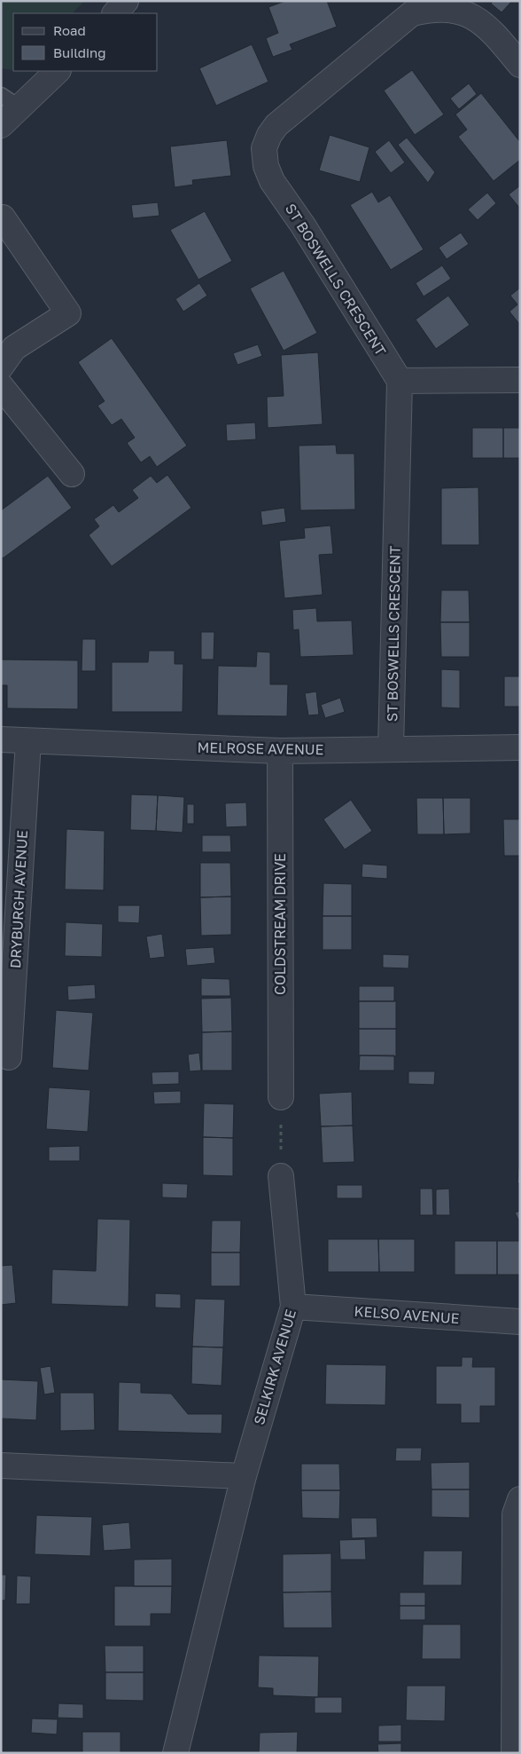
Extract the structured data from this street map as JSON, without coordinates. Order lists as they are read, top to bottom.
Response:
{
  "streets": {
    "street": [
      "ST BOSWELLS CRESCENT",
      "MELROSE AVENUE",
      "DRYBURGH AVENUE",
      "COLDSTREAM DRIVE",
      "KELSO AVENUE",
      "SELKIRK AVENUE"
    ]
  },
  "crossings": [
    ["ST BOSWELLS CRESCENT", "MELROSE AVENUE"],
    ["MELROSE AVENUE", "DRYBURGH AVENUE"],
    ["MELROSE AVENUE", "COLDSTREAM DRIVE"],
    ["KELSO AVENUE", "SELKIRK AVENUE"]
  ],
  "legend": ["Road", "Building"]
}
